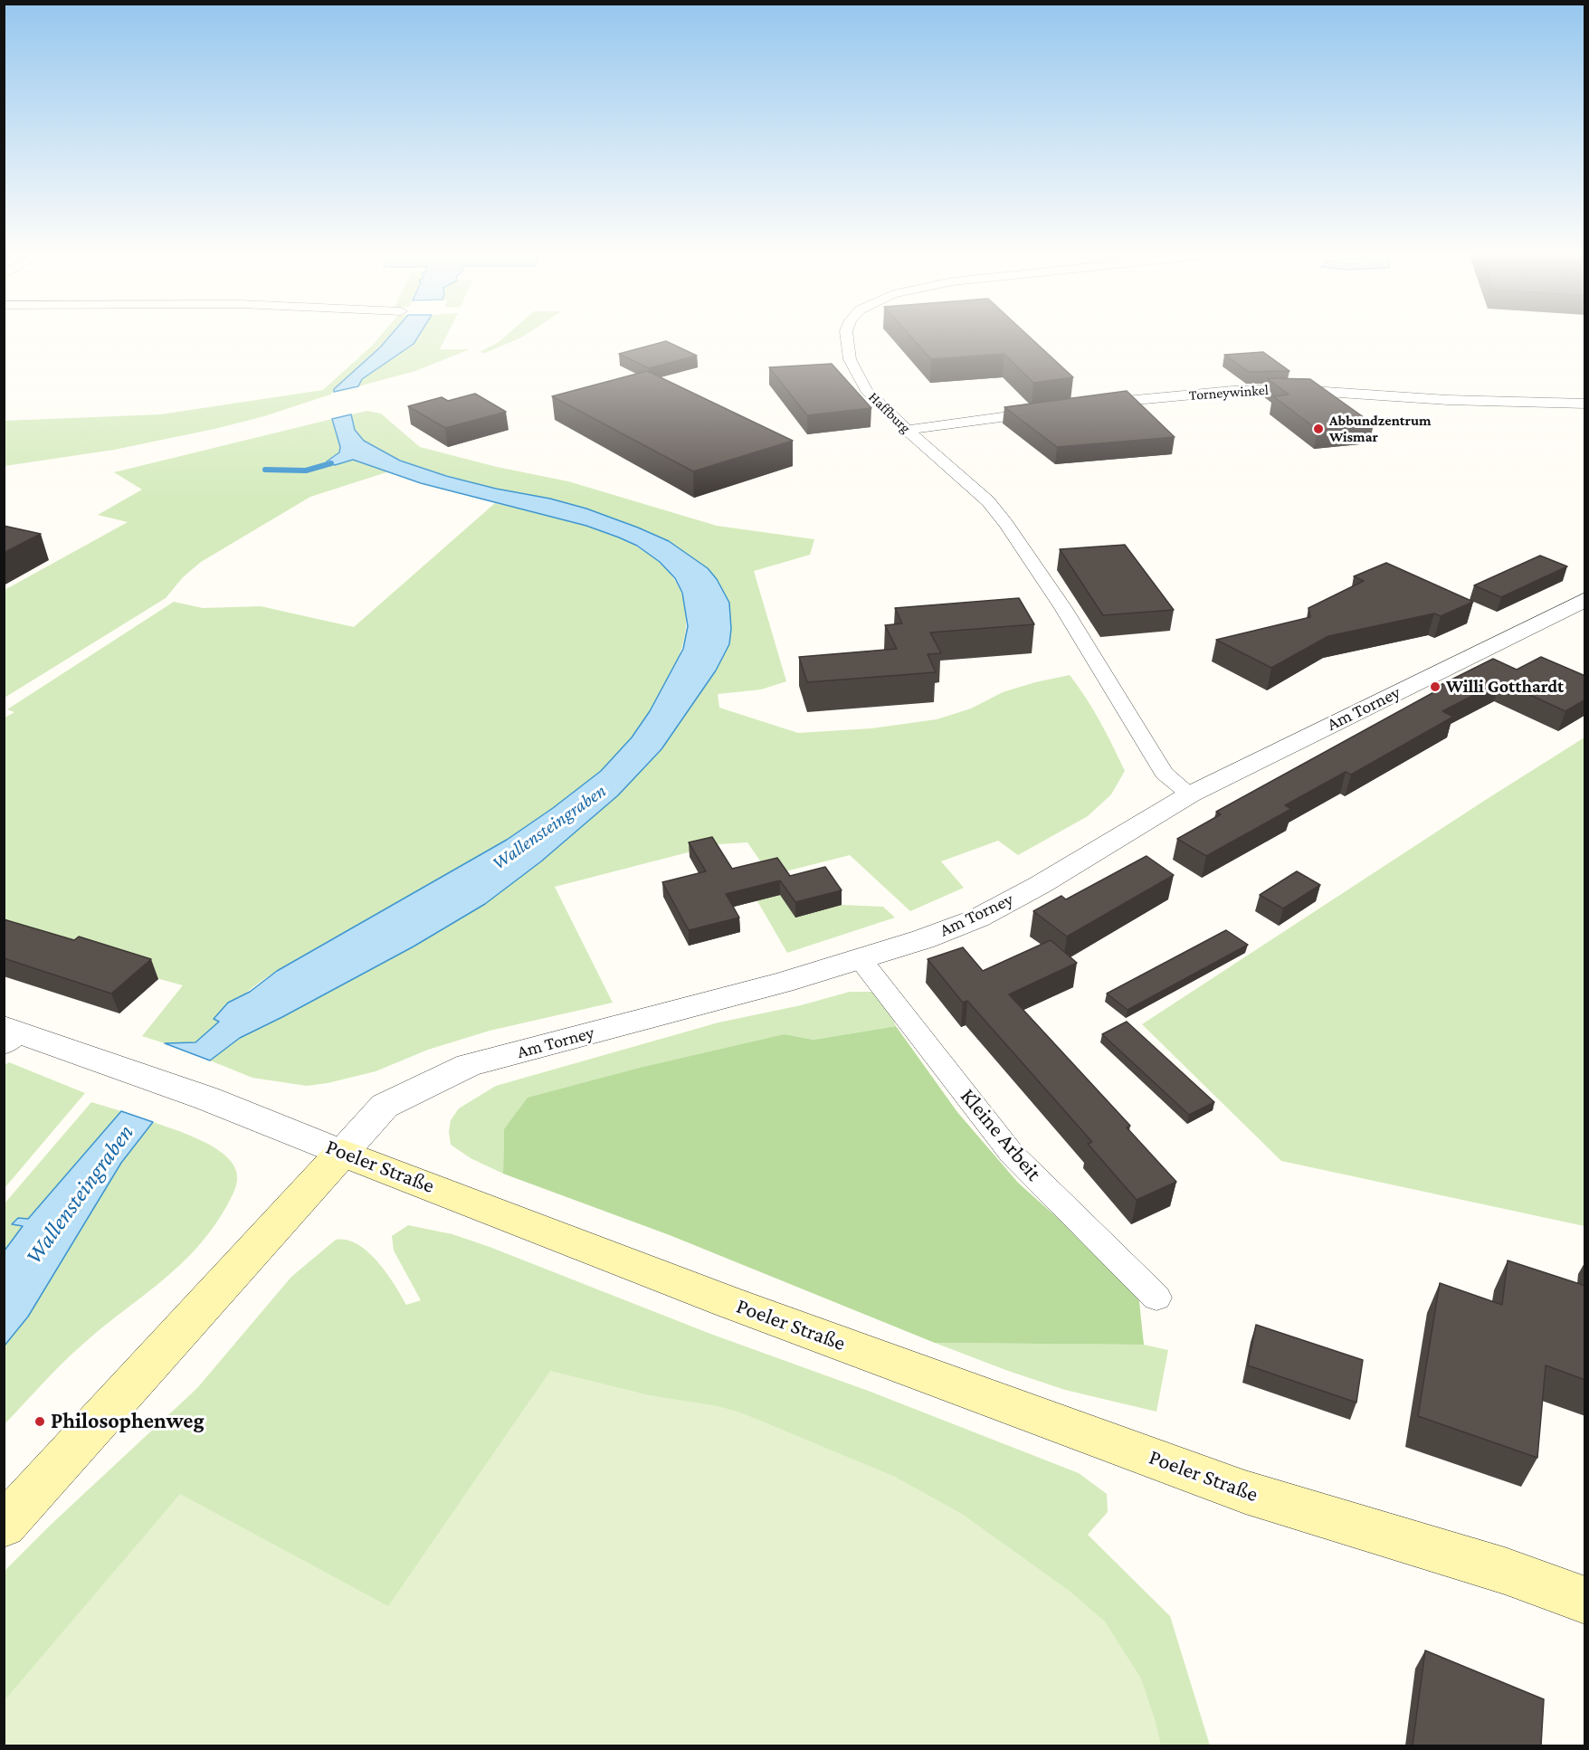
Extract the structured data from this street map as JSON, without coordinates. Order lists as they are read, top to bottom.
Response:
{
  "streets": {
    "main road": ["Poeler Straße"],
    "street": [
      "Torneywinkel",
      "Haffburg",
      "Am Torney",
      "Kleine Arbeit"
    ]
  },
  "crossings": [
    ["Haffburg", "Am Torney"],
    ["Am Torney", "Kleine Arbeit"],
    ["Am Torney", "Poeler Straße"]
  ],
  "water": ["Wallensteingraben"],
  "places": ["Abbundzentrum Wismar", "Willi Gotthardt", "Philosophenweg"]
}
